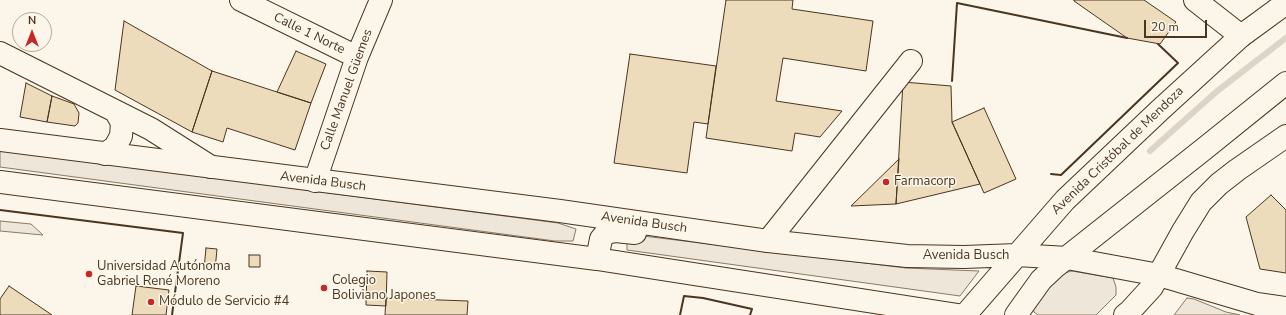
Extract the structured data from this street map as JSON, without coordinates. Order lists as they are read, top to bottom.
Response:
{
  "streets": {
    "main road": [
      "Calle 1 Norte",
      "Calle Manuel Güemes",
      "Avenida Cristóbal de Mendoza",
      "Avenida Busch"
    ]
  },
  "crossings": [
    ["Calle 1 Norte", "Calle Manuel Güemes"],
    ["Calle Manuel Güemes", "Avenida Busch"],
    ["Avenida Cristóbal de Mendoza", "Avenida Busch"]
  ],
  "places": [
    "Farmacorp",
    "Universidad Autónoma Gabriel René Moreno",
    "Colegio Boliviano Japones",
    "Módulo de Servicio #4"
  ],
  "scale_bar": "20 m",
  "north": "top"
}
